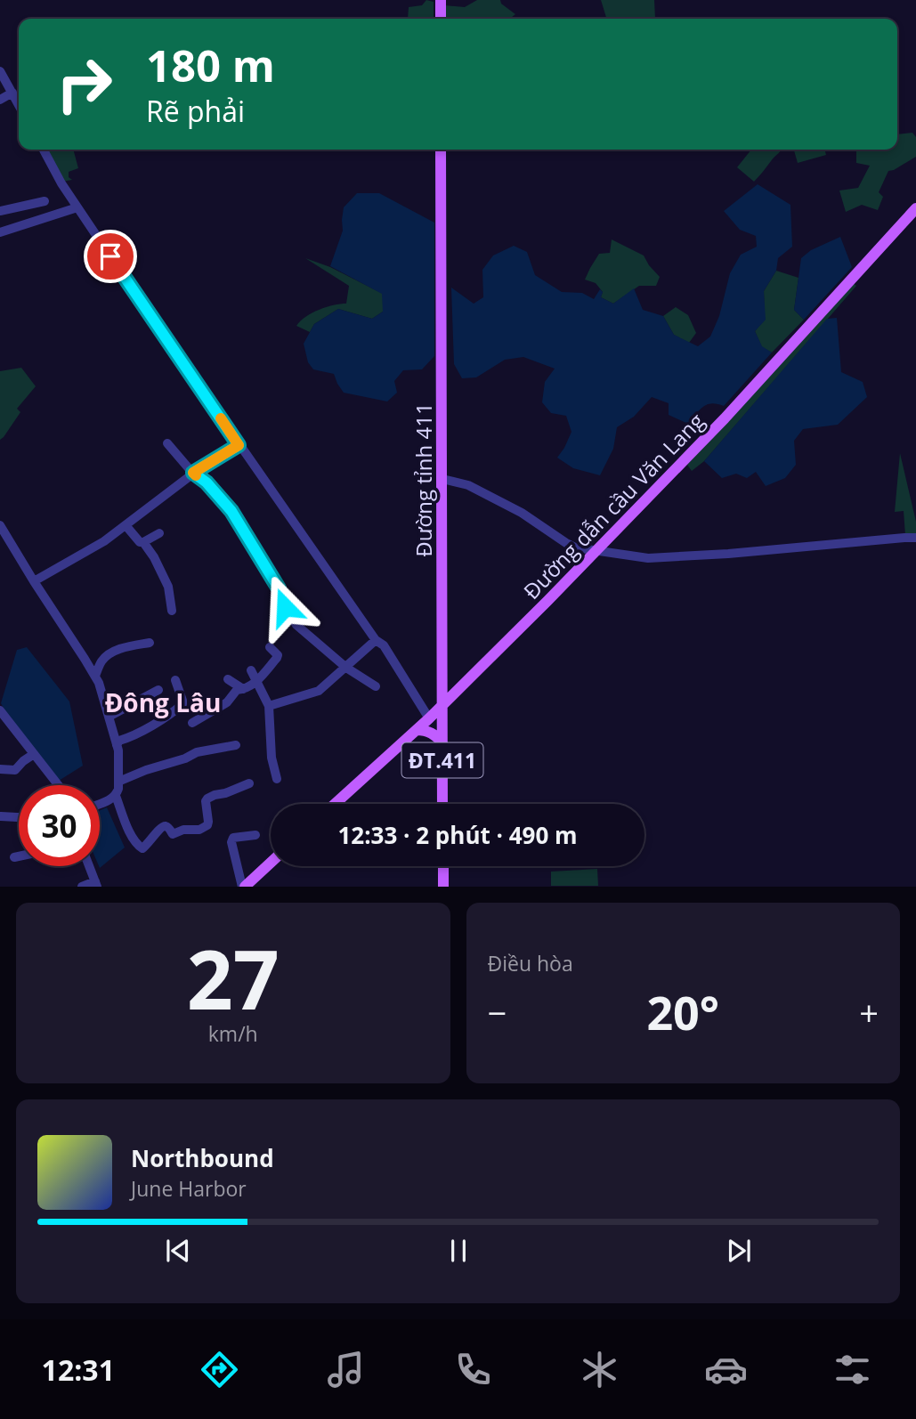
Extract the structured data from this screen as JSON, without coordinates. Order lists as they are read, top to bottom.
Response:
{
  "streets": {
    "main road": ["Đường tỉnh 411", "Đường dẫn cầu Văn Lang", "ĐT.411"]
  },
  "crossings": [
    ["Đường tỉnh 411", "Đường dẫn cầu Văn Lang"]
  ],
  "districts": ["Đông Lâu"],
  "page": {
    "turn": ["180 m", "Rẽ phải"],
    "limit": "30",
    "trip": "12:33 · 2 phút · 490 m",
    "tile": [
      ["27", "km/h"],
      "Điều hòa"
    ],
    "heat": ["−", "20°", "+"],
    "song": ["Northbound", "June Harbor"],
    "tabs": "12:31"
  }
}
